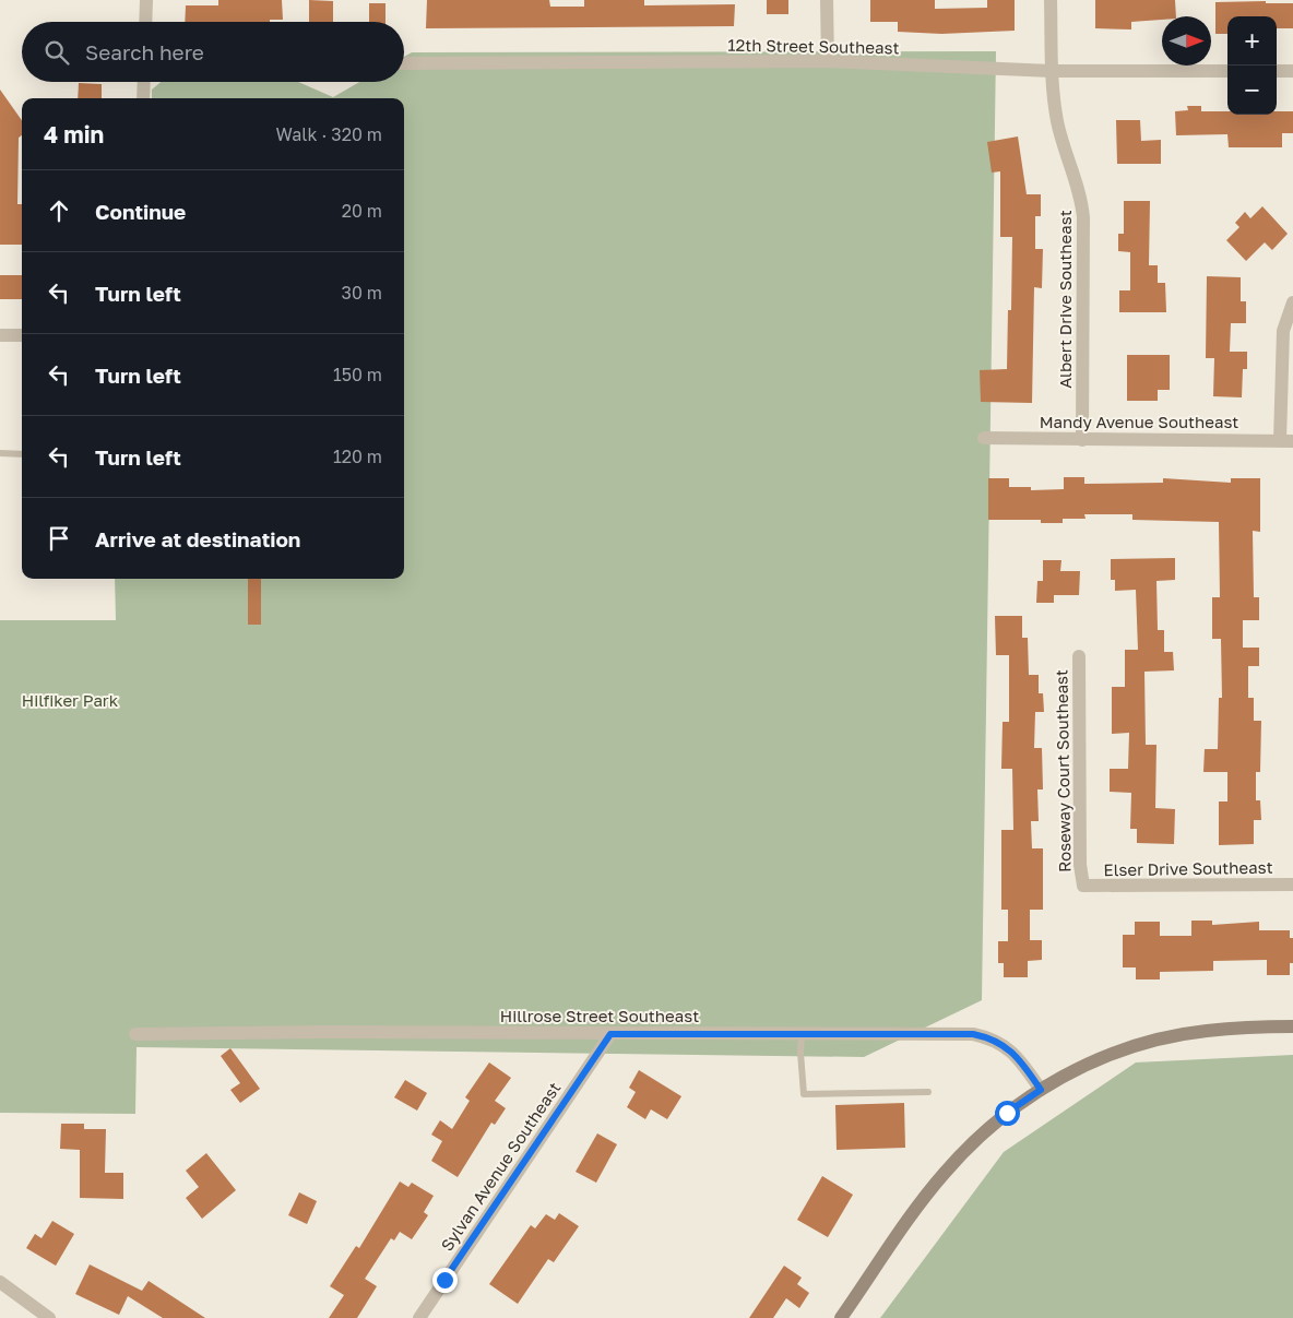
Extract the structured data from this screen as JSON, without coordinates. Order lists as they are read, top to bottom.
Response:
{
  "streets": {
    "street": [
      "12th Street Southeast",
      "Albert Drive Southeast",
      "Mandy Avenue Southeast",
      "Roseway Court Southeast",
      "Elser Drive Southeast",
      "Hillrose Street Southeast",
      "Sylvan Avenue Southeast"
    ]
  },
  "crossings": [
    ["12th Street Southeast", "Albert Drive Southeast"],
    ["Albert Drive Southeast", "Mandy Avenue Southeast"],
    ["Roseway Court Southeast", "Elser Drive Southeast"],
    ["Hillrose Street Southeast", "Sylvan Avenue Southeast"]
  ],
  "parks": ["Hilfiker Park"],
  "north": "right",
  "page": {
    "map_buttons": ["+", "−"],
    "search": "Search here",
    "heading": ["4 min", "Walk · 320 m"],
    "list": [
      ["Continue", "20 m"],
      ["Turn left", "30 m"],
      ["Turn left", "150 m"],
      ["Turn left", "120 m"],
      "Arrive at destination"
    ]
  }
}
